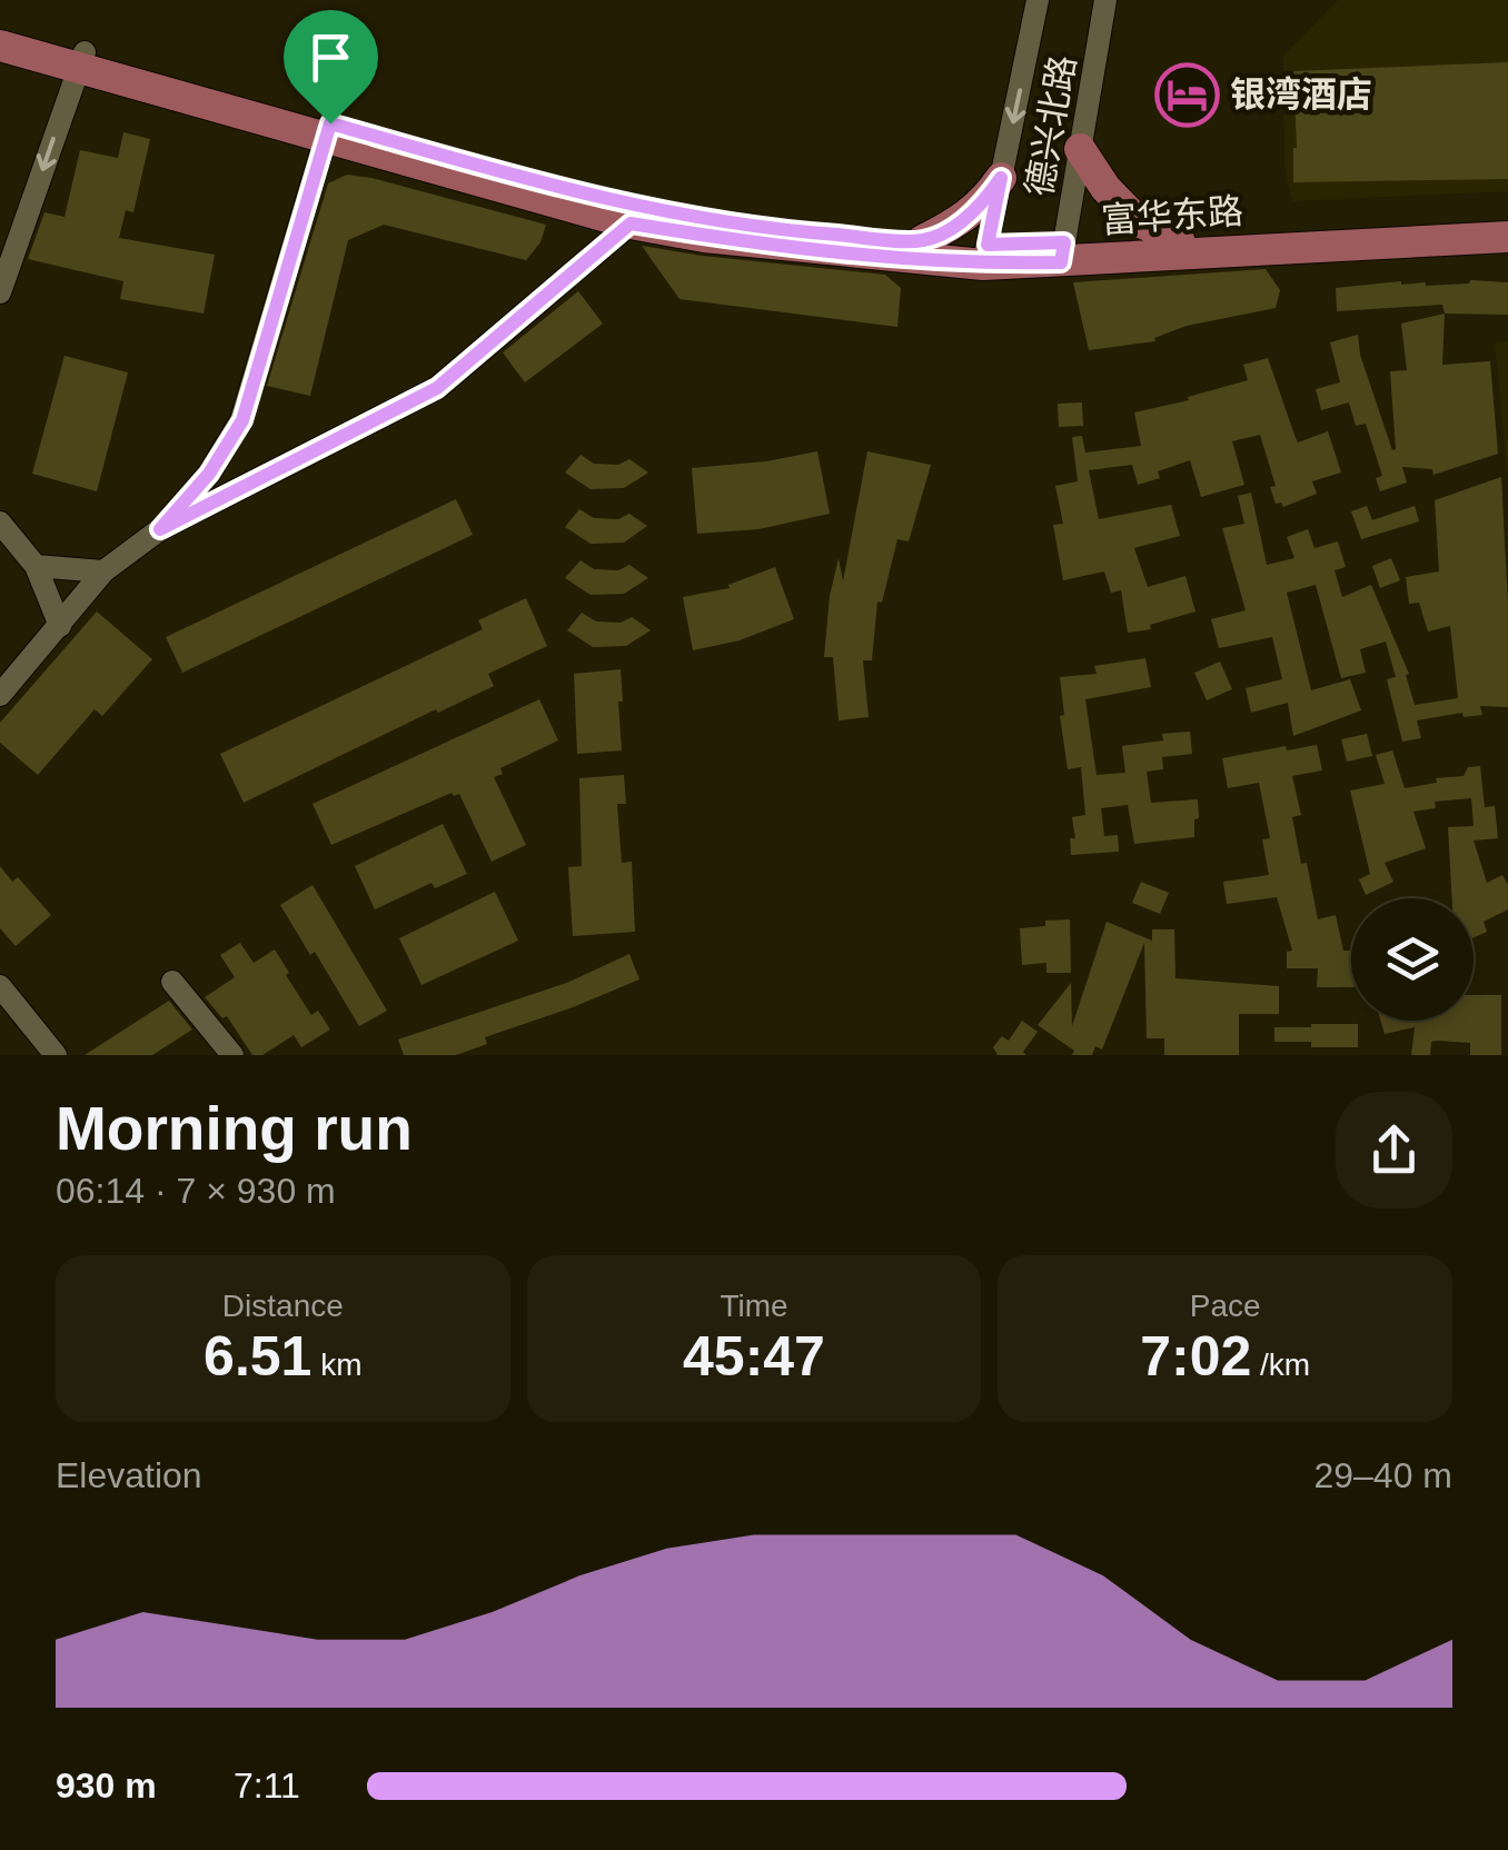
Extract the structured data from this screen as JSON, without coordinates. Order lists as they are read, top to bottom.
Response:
{
  "streets": {
    "main road": ["富华东路"],
    "street": ["德兴北路"]
  },
  "crossings": [
    ["德兴北路", "富华东路"]
  ],
  "places": {
    "hotel": ["银湾酒店"]
  },
  "page": {
    "heading": ["Morning run", "06:14 · 7 × 930 m"],
    "stats": [
      ["Distance", "6.51 km"],
      ["Time", "45:47"],
      ["Pace", "7:02 /km"]
    ],
    "chart": ["Elevation", "29–40 m"],
    "list": [
      {
        "name": "930 m",
        "note": "7:11"
      }
    ]
  }
}
